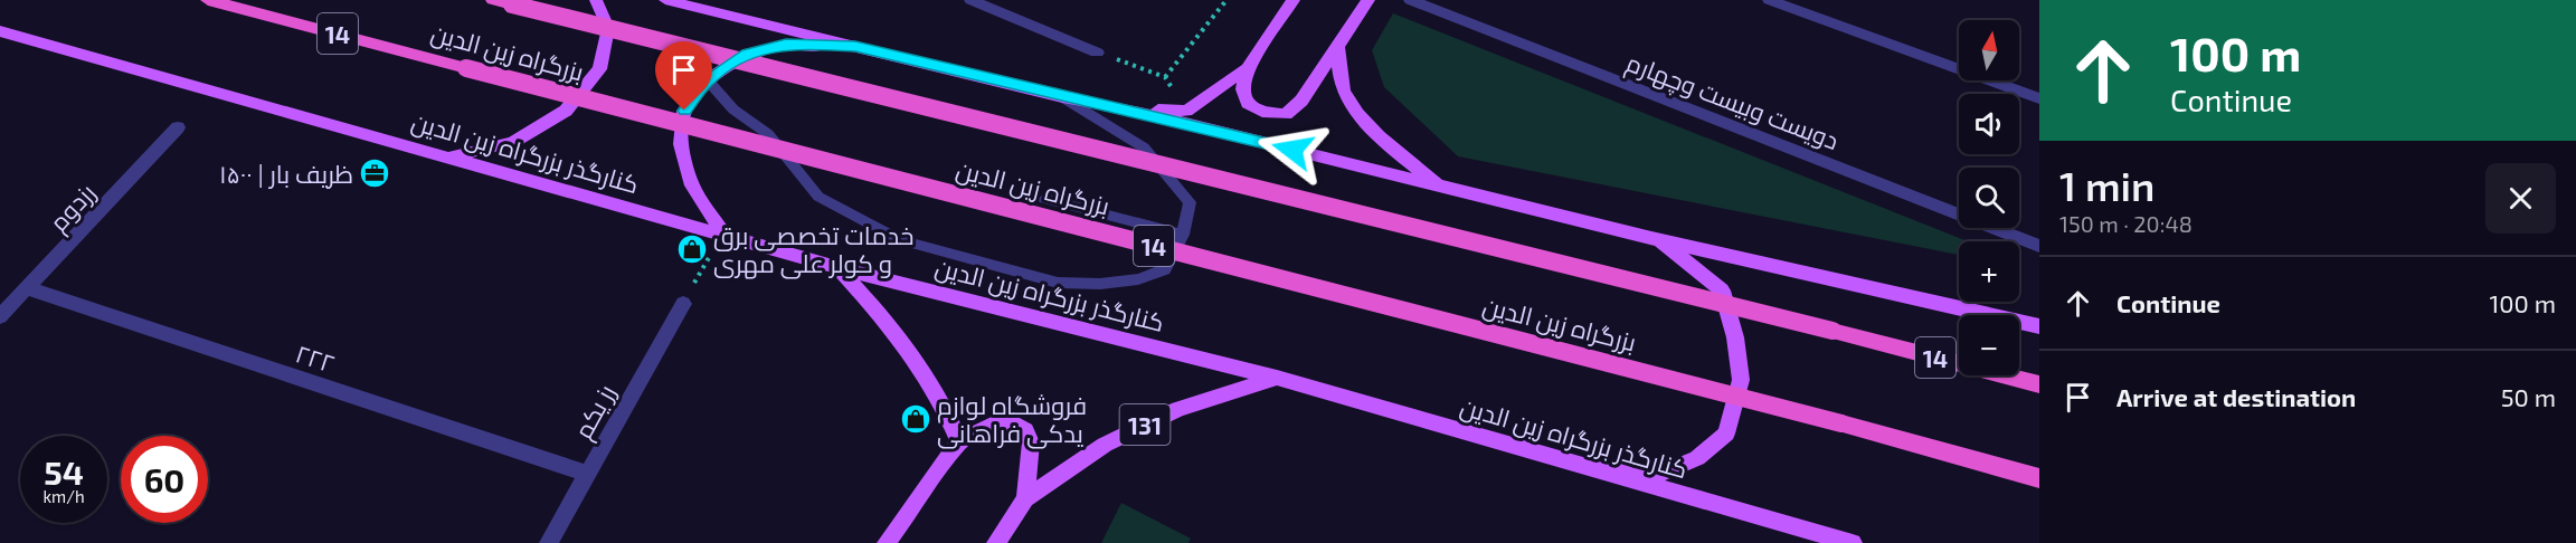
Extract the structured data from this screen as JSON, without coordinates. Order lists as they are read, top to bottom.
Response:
{
  "streets": {
    "highway": ["14", "بزرگراه زین الدین"],
    "main road": ["کنارگذر بزرگراه زین الدین", "131"],
    "street": [
      "دویست وبیست وچهارم",
      "رزدوم",
      "۲۲۲",
      "رز یکم"
    ]
  },
  "crossings": [
    ["کنارگذر بزرگراه زین الدین", "131"],
    ["رزدوم", "۲۲۲"],
    ["۲۲۲", "رز یکم"]
  ],
  "places": {
    "office": ["ظریف بار | ۱۵۰۰"],
    "shop": ["خدمات تخصصی برق و کولر علی مهری", "فروشگاه لوازم یدکی فراهانی"]
  },
  "north": "top",
  "page": {
    "turn": ["100 m", "Continue"],
    "map_buttons": ["+", "−"],
    "heading": ["1 min", "150 m · 20:48"],
    "list": [
      {
        "name": "Continue",
        "value": "100 m"
      },
      {
        "name": "Arrive at destination",
        "value": "50 m"
      }
    ],
    "speed": "54 km/h",
    "limit": "60"
  }
}
